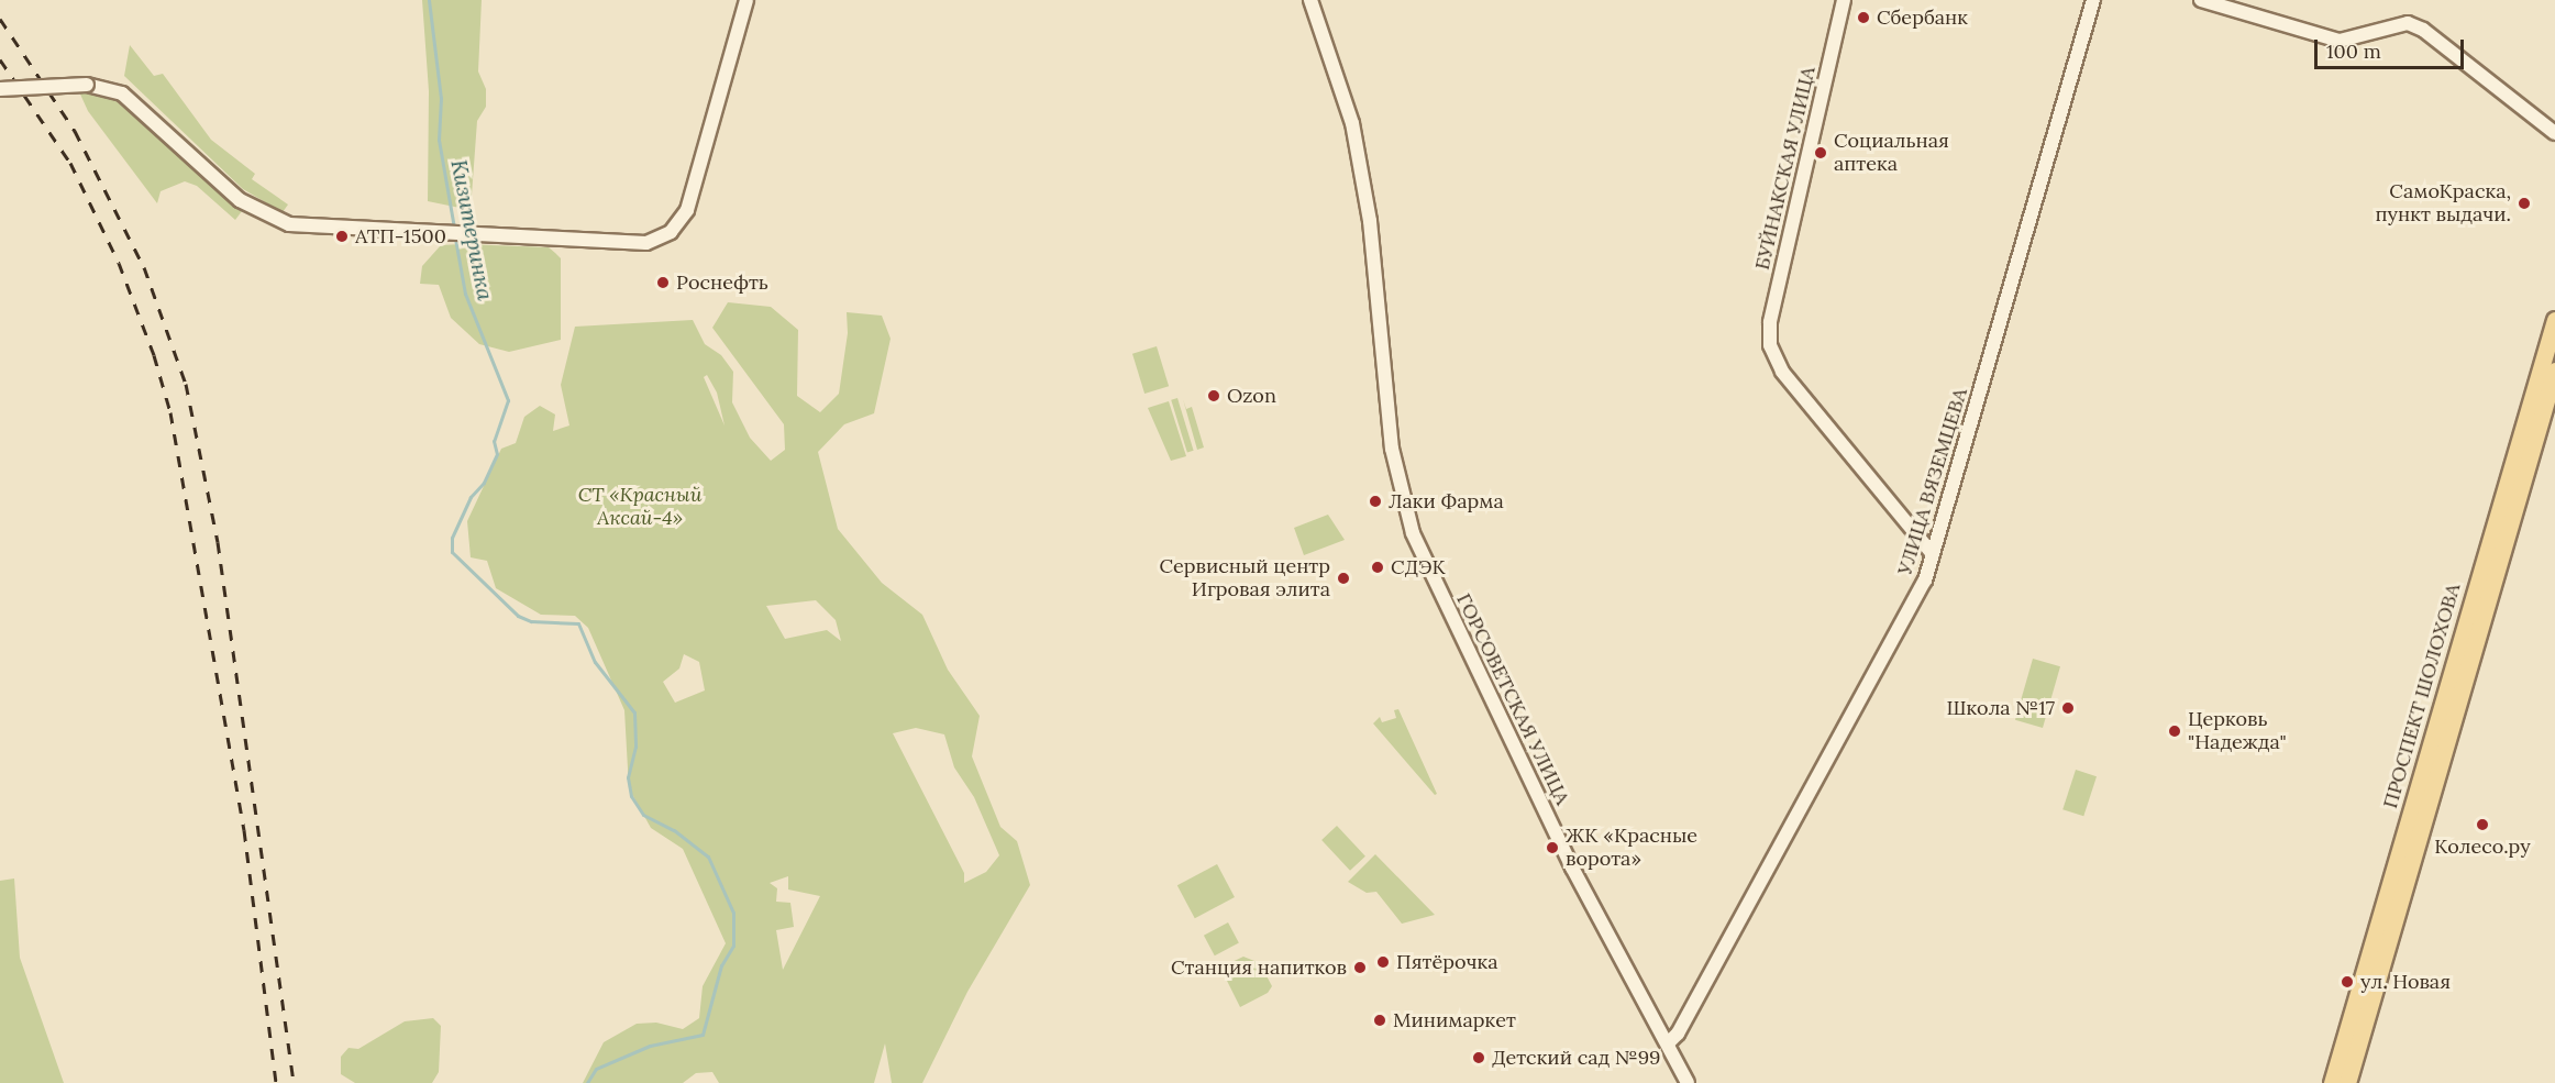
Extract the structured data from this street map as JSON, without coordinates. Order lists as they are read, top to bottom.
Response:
{
  "streets": {
    "main road": ["ПРОСПЕКТ ШОЛОХОВА"],
    "street": ["БУЙНАКСКАЯ УЛИЦА", "УЛИЦА ВЯЗЕМЦЕВА", "ГОРСОВЕТСКАЯ УЛИЦА"]
  },
  "crossings": [
    ["БУЙНАКСКАЯ УЛИЦА", "УЛИЦА ВЯЗЕМЦЕВА"],
    ["УЛИЦА ВЯЗЕМЦЕВА", "ГОРСОВЕТСКАЯ УЛИЦА"]
  ],
  "water": ["Кизитеринка"],
  "parks": ["СТ «Красный Аксай-4»"],
  "places": [
    "Сбербанк",
    "Социальная аптека",
    "СамоКраска, пункт выдачи.",
    "АТП-1500",
    "Роснефть",
    "Ozon",
    "Лаки Фарма",
    "СДЭК",
    "Сервисный центр Игровая элита",
    "Школа №17",
    "Церковь \"Надежда\"",
    "Колесо.ру",
    "ЖК «Красные ворота»",
    "Пятёрочка",
    "Станция напитков",
    "ул. Новая",
    "Минимаркет",
    "Детский сад №99"
  ],
  "scale_bar": "100 m"
}
